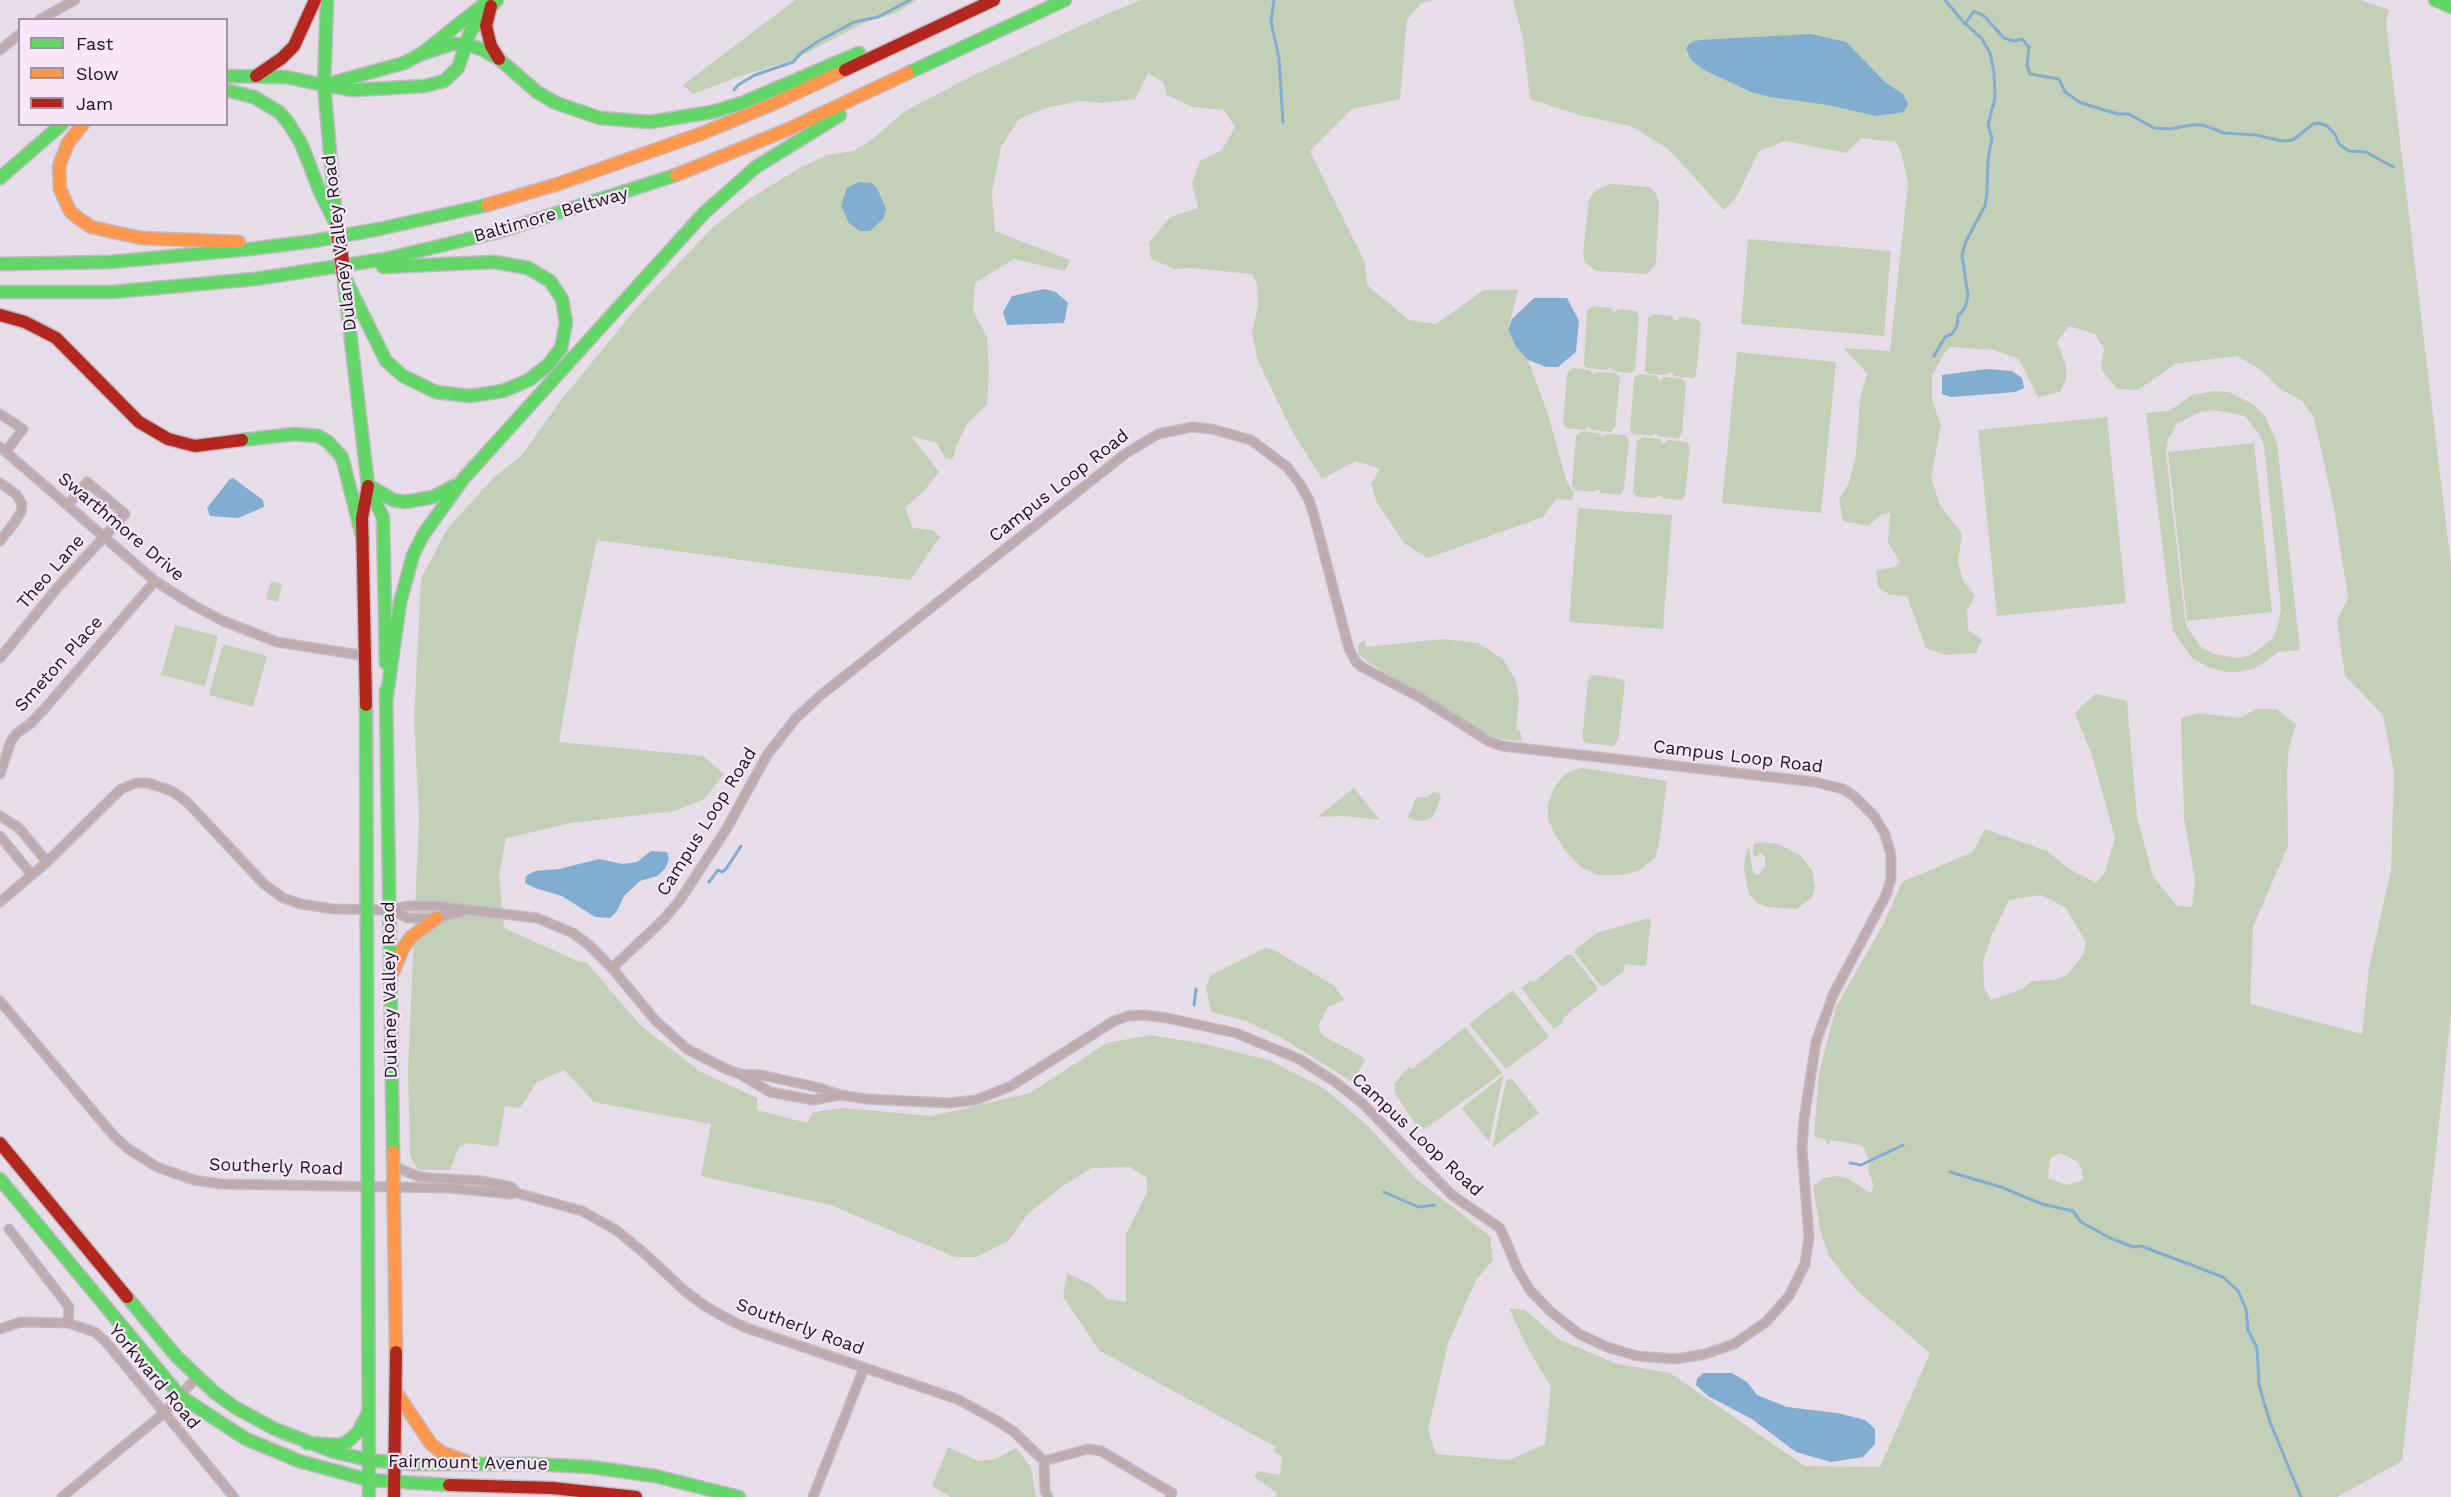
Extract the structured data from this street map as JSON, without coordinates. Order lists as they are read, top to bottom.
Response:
{
  "streets": {
    "main road": ["Baltimore Beltway", "Dulaney Valley Road", "Fairmount Avenue"],
    "street": [
      "Campus Loop Road",
      "Swarthmore Drive",
      "Theo Lane",
      "Smeton Place",
      "Southerly Road",
      "Yorkward Road"
    ]
  },
  "crossings": [
    ["Dulaney Valley Road", "Campus Loop Road"],
    ["Dulaney Valley Road", "Swarthmore Drive"],
    ["Dulaney Valley Road", "Southerly Road"],
    ["Dulaney Valley Road", "Fairmount Avenue"],
    ["Swarthmore Drive", "Theo Lane"],
    ["Swarthmore Drive", "Smeton Place"]
  ],
  "legend": ["Fast", "Slow", "Jam"]
}
